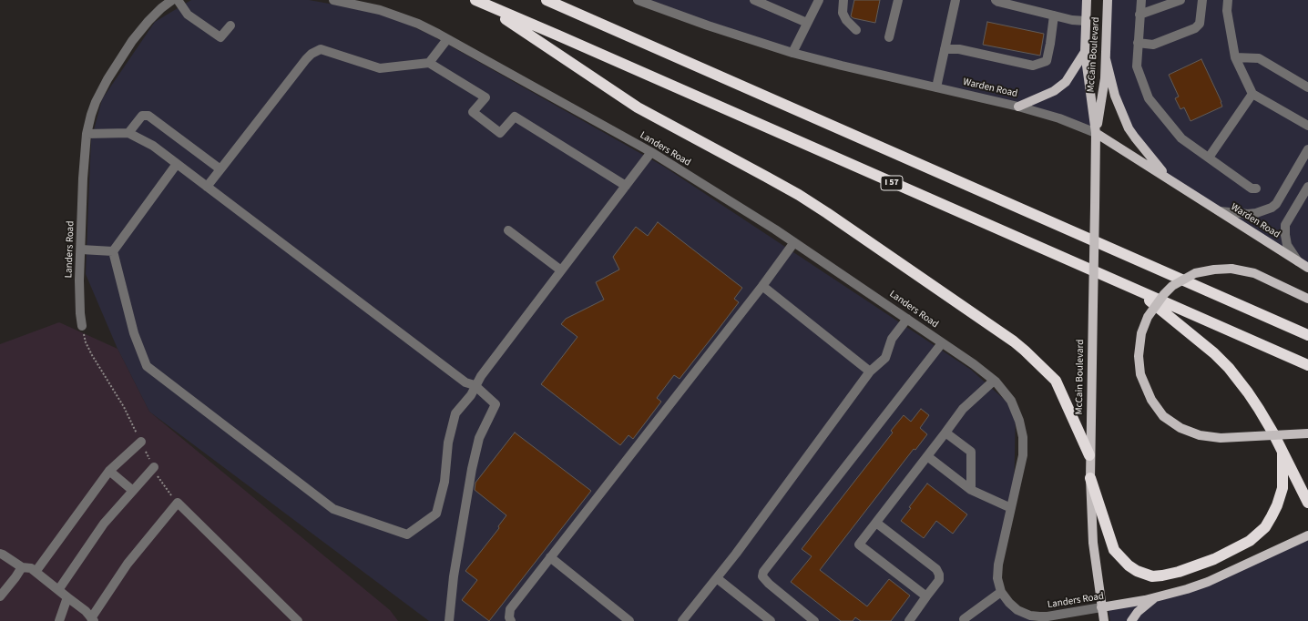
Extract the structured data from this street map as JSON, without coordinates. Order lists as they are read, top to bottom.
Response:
{
  "streets": {
    "highway": ["I 57"],
    "main road": ["McCain Boulevard", "Warden Road", "Landers Road"]
  },
  "crossings": [
    ["McCain Boulevard", "Warden Road"],
    ["McCain Boulevard", "Landers Road"]
  ]
}
